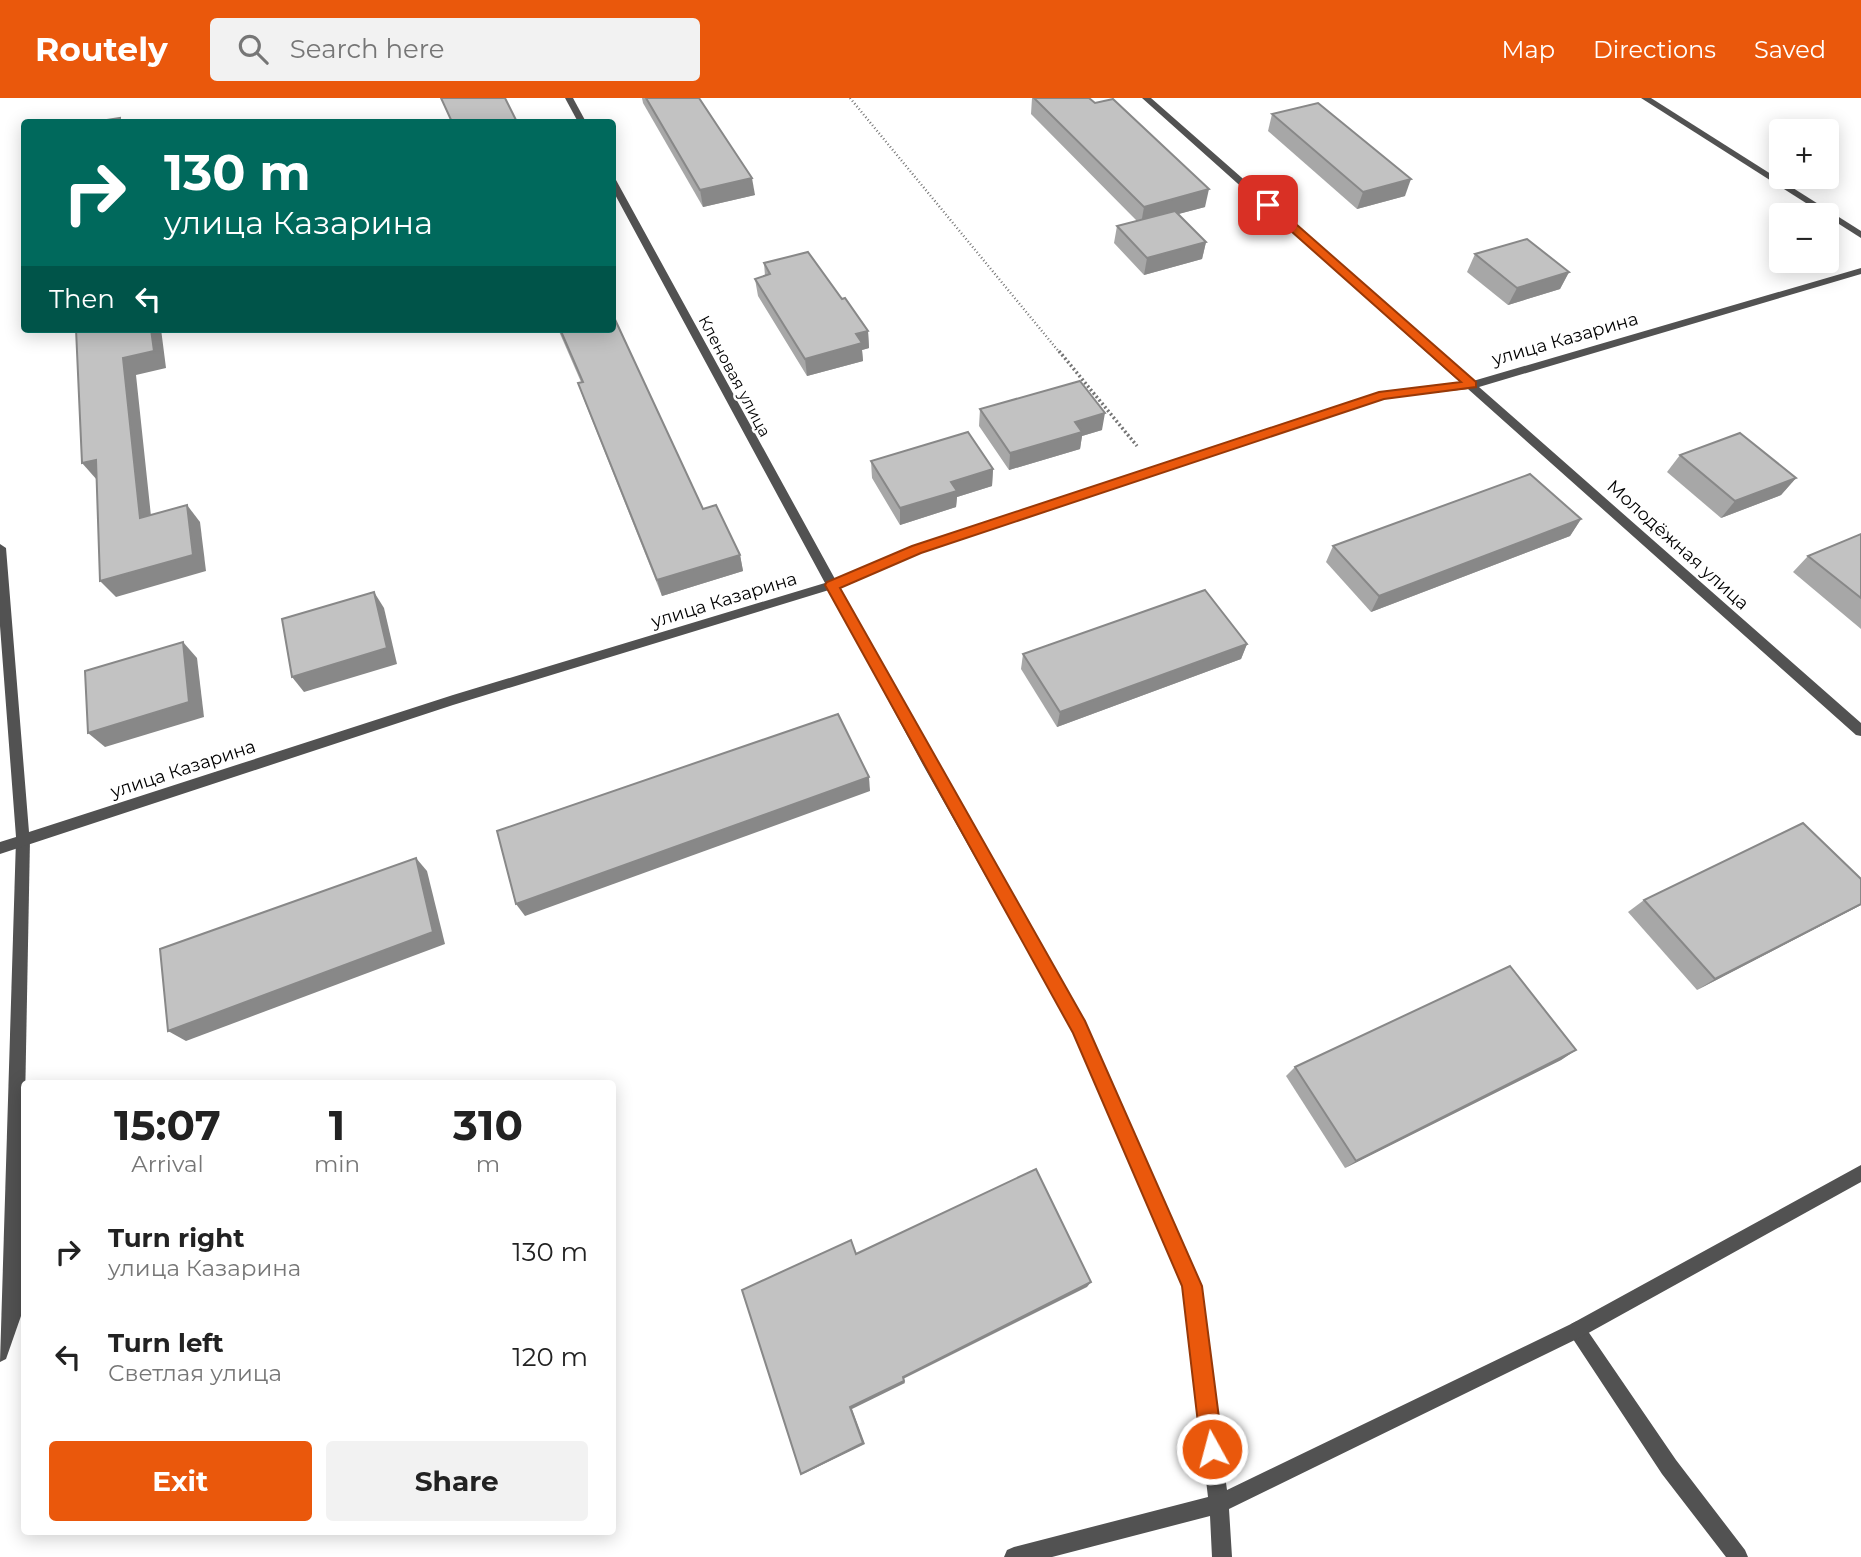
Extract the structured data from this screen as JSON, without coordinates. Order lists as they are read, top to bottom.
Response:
{
  "streets": {
    "street": ["улица Казарина", "Кленовая улица", "Молодёжная улица"]
  },
  "crossings": [
    ["улица Казарина", "Кленовая улица"],
    ["улица Казарина", "Молодёжная улица"]
  ],
  "page": {
    "header": "Routely",
    "search": "Search here",
    "nav": ["Map", "Directions", "Saved"],
    "map_buttons": ["+", "−"],
    "turn": ["130 m", "улица Казарина"],
    "then": "Then",
    "eta": [
      "15:07",
      "Arrival",
      "1",
      "min",
      "310",
      "m"
    ],
    "list": [
      {
        "name": "Turn right",
        "note": "улица Казарина",
        "value": "130 m"
      },
      {
        "name": "Turn left",
        "note": "Светлая улица",
        "value": "120 m"
      }
    ],
    "buttons": ["Exit", "Share"]
  }
}
